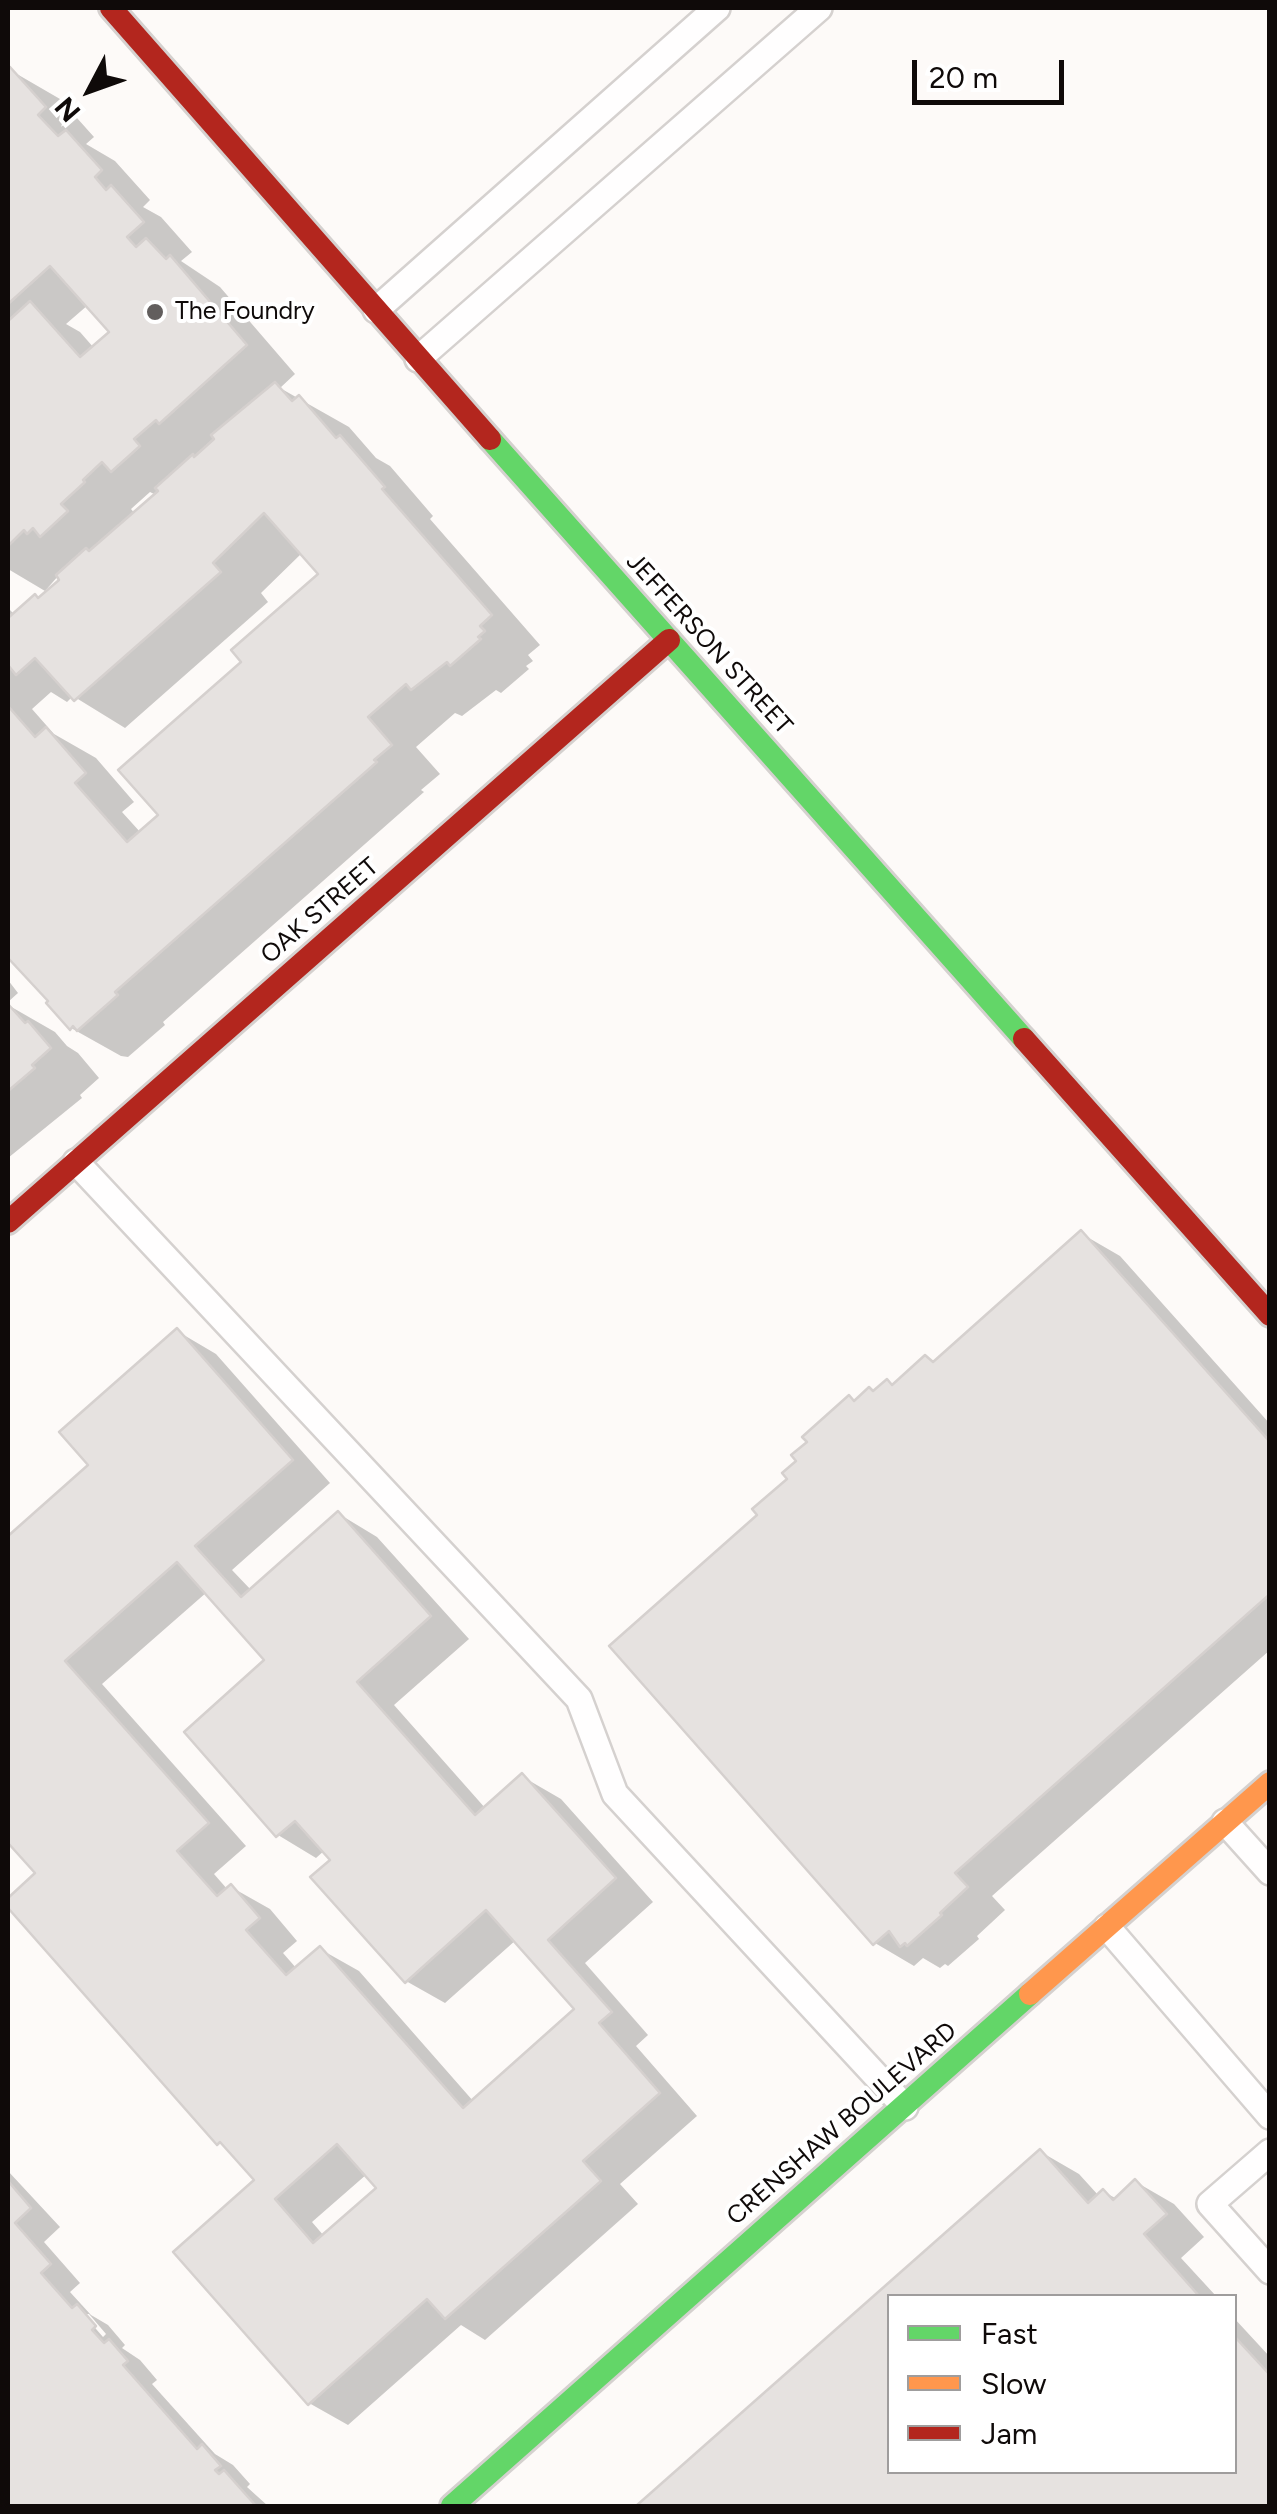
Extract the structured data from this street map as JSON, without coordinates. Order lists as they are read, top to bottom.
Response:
{
  "streets": {
    "street": ["JEFFERSON STREET", "OAK STREET", "CRENSHAW BOULEVARD"]
  },
  "crossings": [
    ["JEFFERSON STREET", "OAK STREET"]
  ],
  "places": ["The Foundry"],
  "legend": ["Fast", "Slow", "Jam"],
  "scale_bar": "20 m",
  "north": "bottom left"
}
